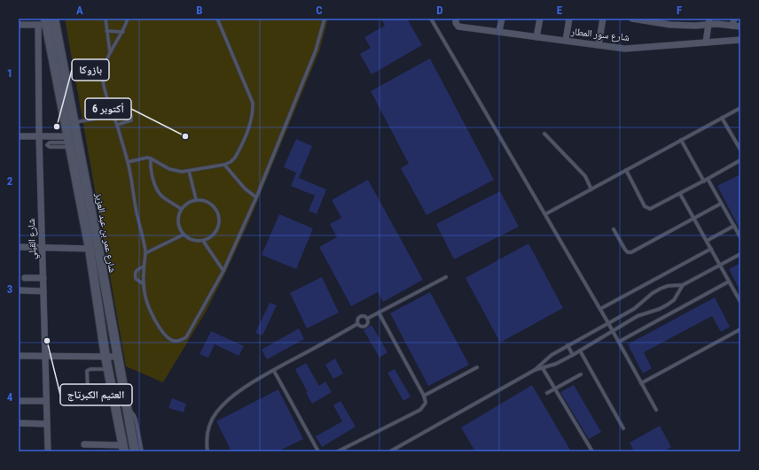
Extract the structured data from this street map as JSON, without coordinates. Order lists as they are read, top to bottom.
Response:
{
  "streets": {
    "main road": ["شارع عمر بن عبد العزيز"],
    "street": ["شارع سور المطار", "شارع القبلي"]
  },
  "crossings": [
    ["شارع عمر بن عبد العزيز", "شارع القبلي"]
  ],
  "places": ["بازوكا", "6 أكتوبر", "العثيم الكبرتاج"],
  "grid": {
    "columns": [
      "A",
      "B",
      "C",
      "D",
      "E",
      "F"
    ],
    "rows": [
      "1",
      "2",
      "3",
      "4"
    ]
  }
}
